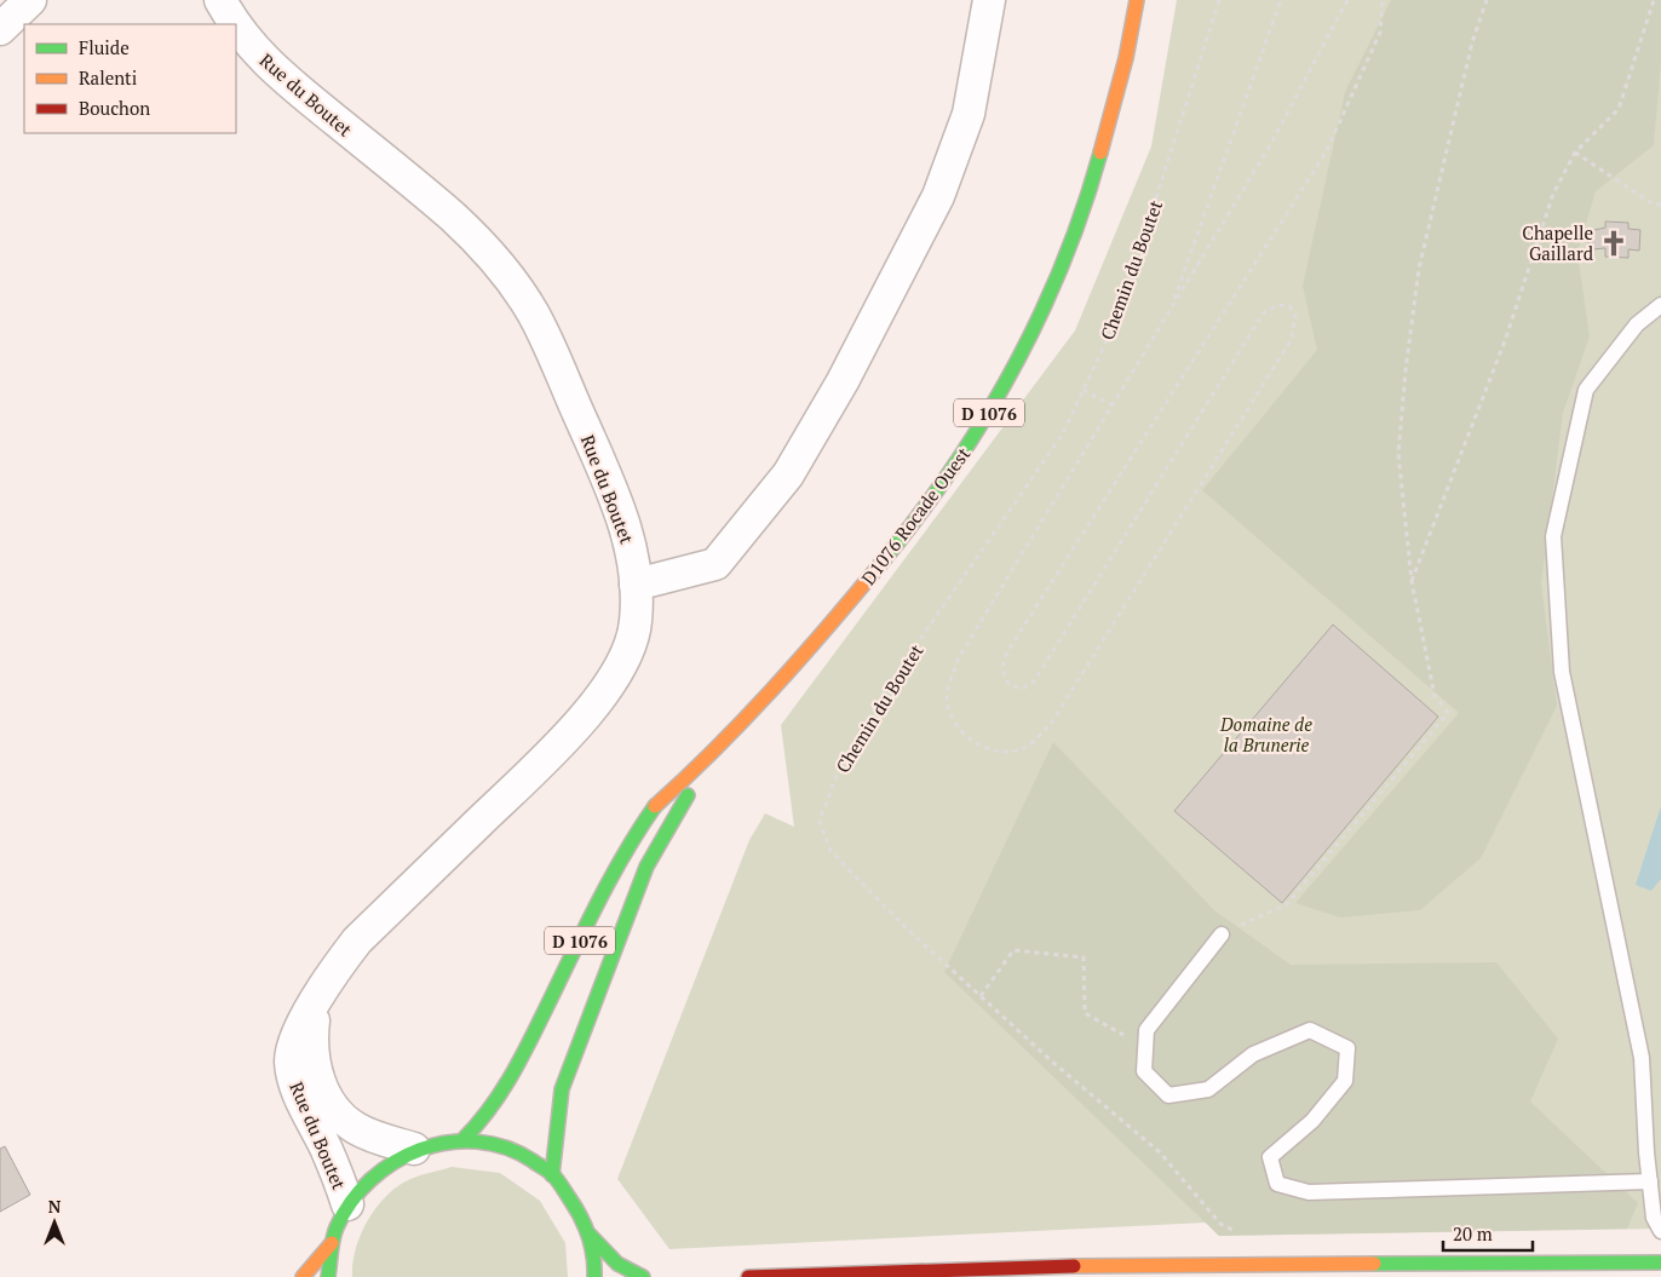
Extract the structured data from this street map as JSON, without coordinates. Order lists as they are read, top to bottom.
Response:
{
  "streets": {
    "main road": ["D 1076", "D1076 Rocade Ouest"],
    "street": ["Rue du Boutet"],
    "path": ["Chemin du Boutet"]
  },
  "parks": ["Domaine de la Brunerie"],
  "places": {
    "church": ["Chapelle Gaillard"]
  },
  "legend": ["Fluide", "Ralenti", "Bouchon"],
  "scale_bar": "20 m",
  "north": "top"
}
